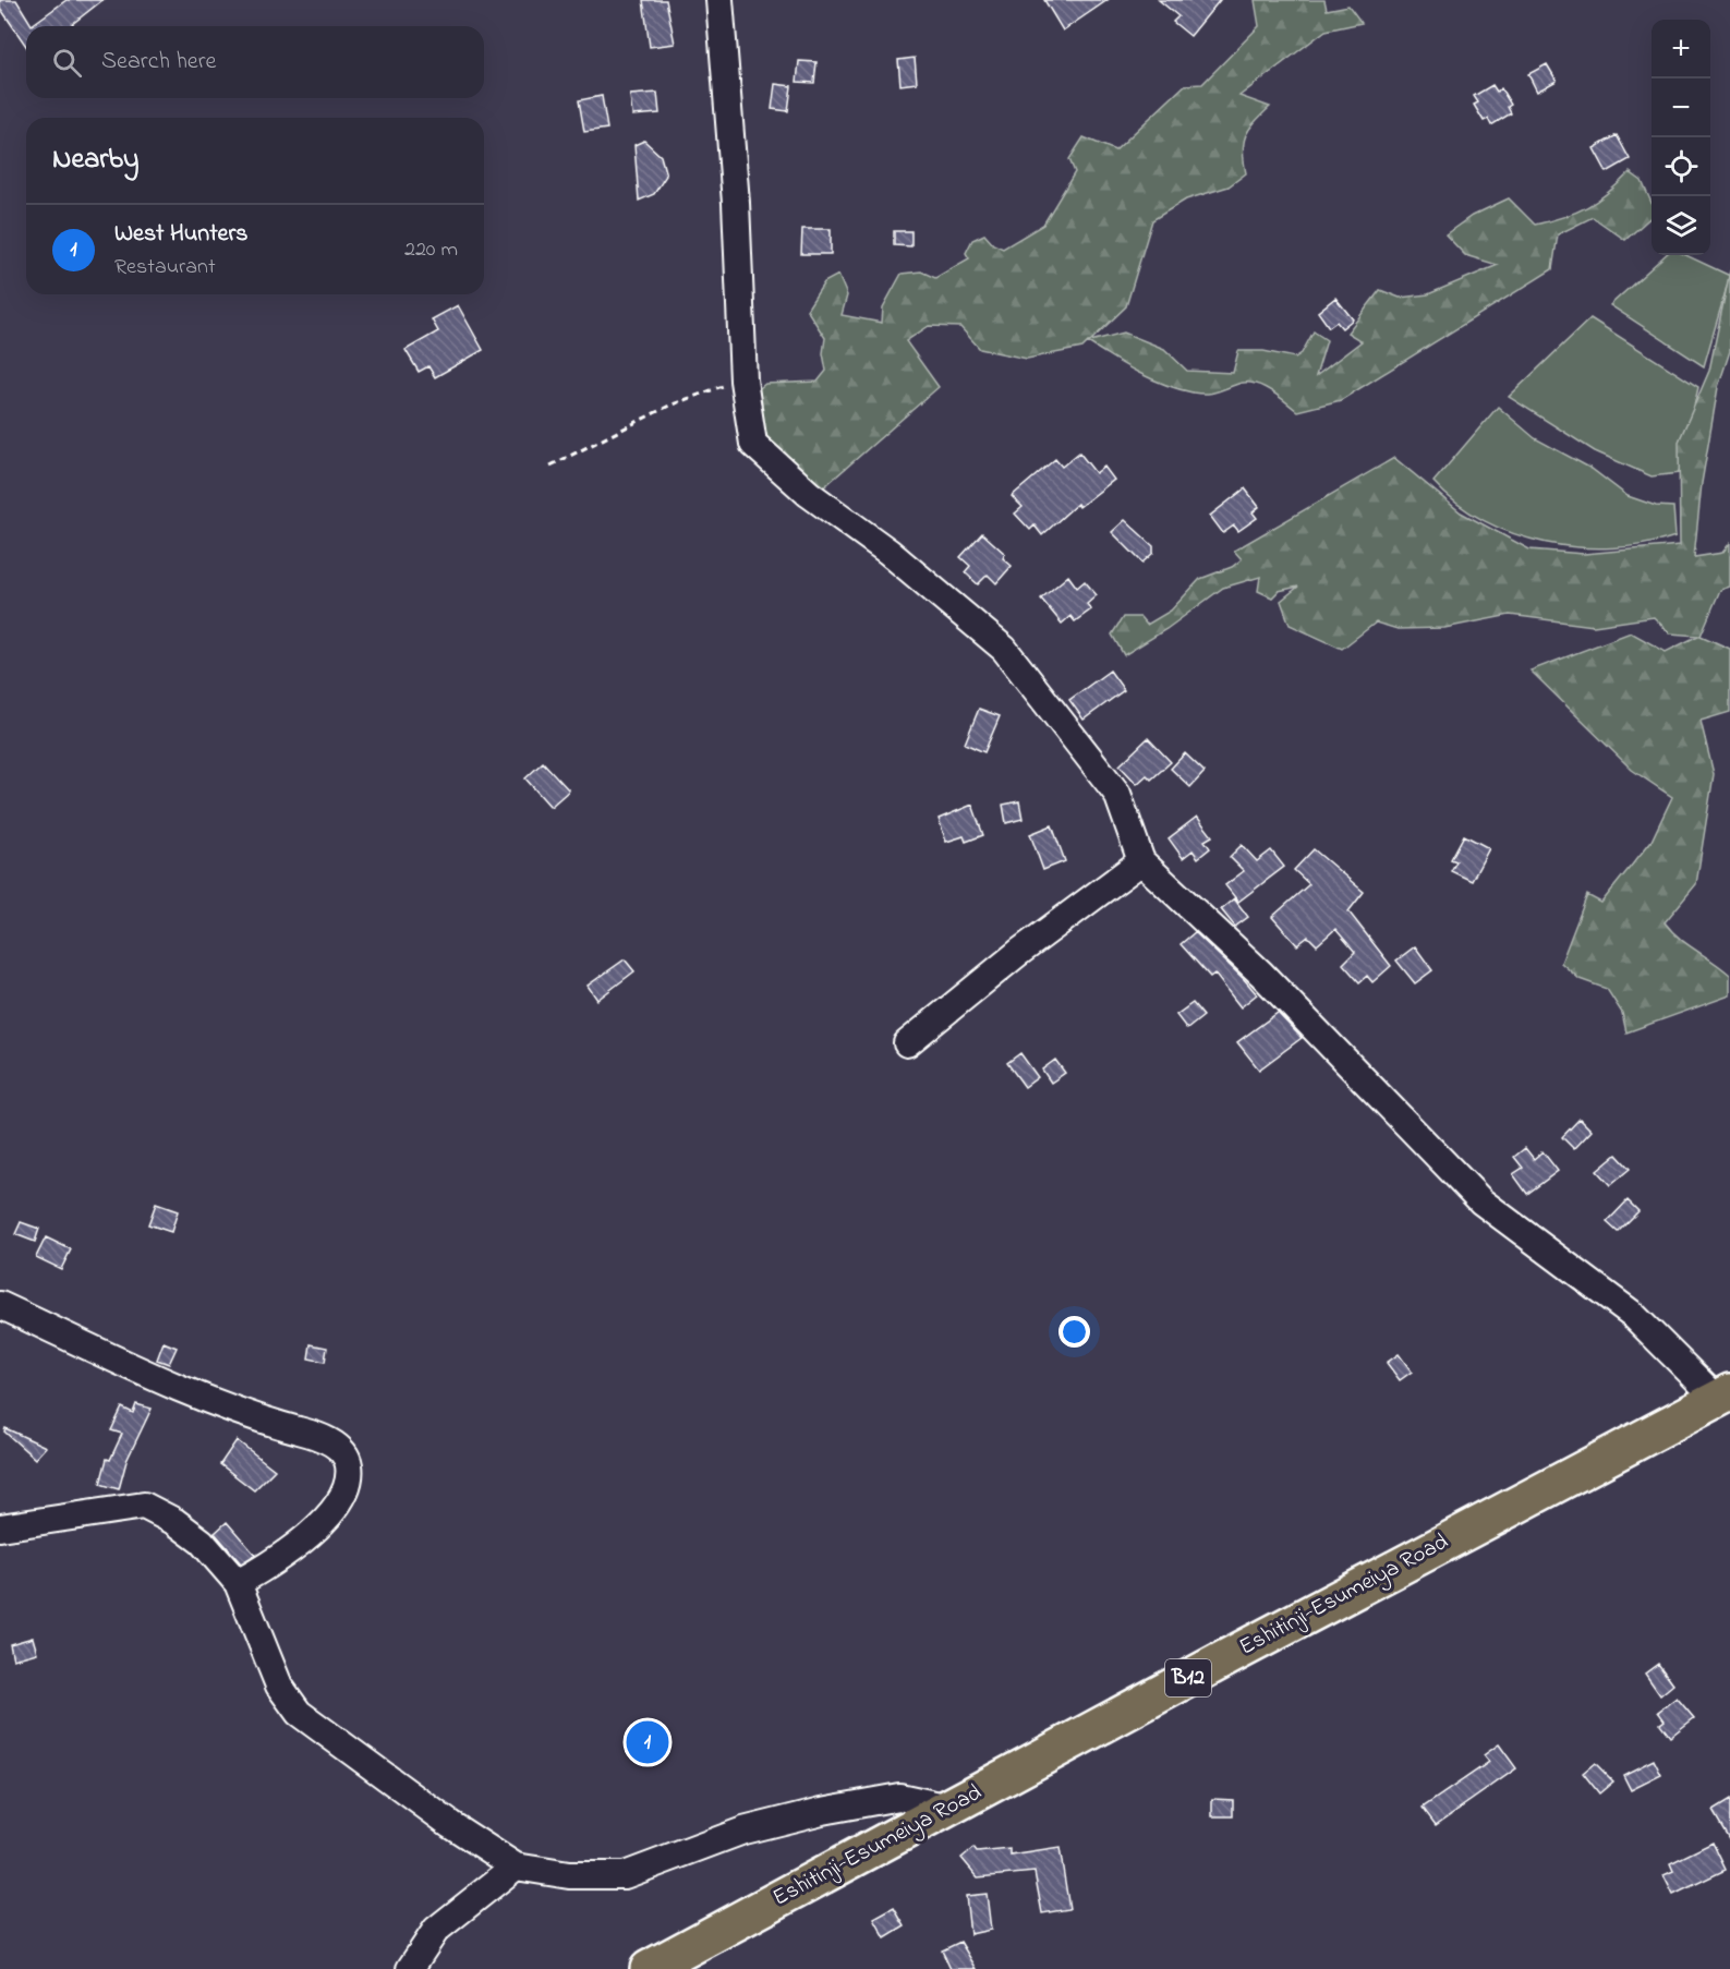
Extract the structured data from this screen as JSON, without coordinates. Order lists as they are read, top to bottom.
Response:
{
  "streets": {
    "highway": ["Eshitinji-Esumeiya Road", "B12"]
  },
  "page": {
    "map_buttons": ["+", "−"],
    "search": "Search here",
    "heading": "Nearby",
    "list": [
      {
        "mark": "1",
        "name": "West Hunters",
        "note": "Restaurant",
        "value": "220 m"
      }
    ],
    "pins": "1"
  }
}
